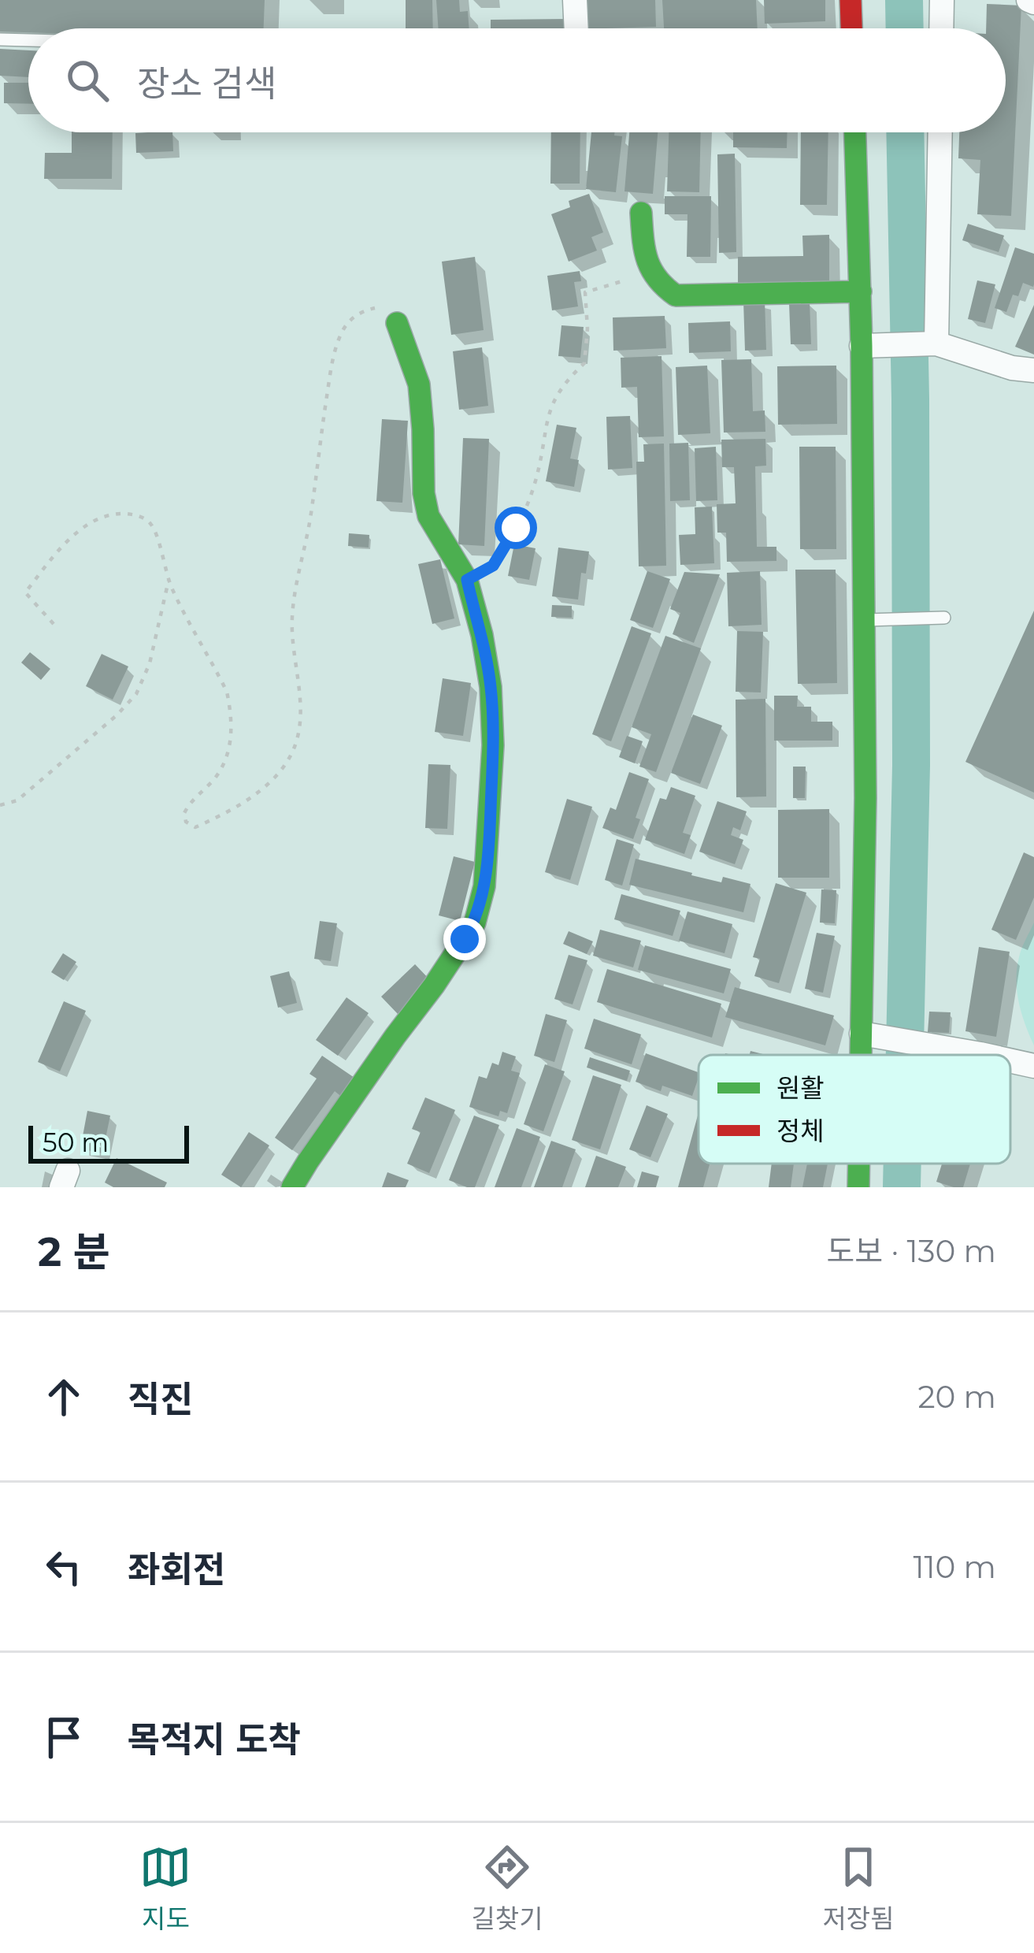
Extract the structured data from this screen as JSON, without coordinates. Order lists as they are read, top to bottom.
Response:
{
  "legend": ["원활", "정체"],
  "scale_bar": "50 m",
  "page": {
    "search": "장소 검색",
    "scale": "50 m",
    "heading": ["2 분", "도보 · 130 m"],
    "list": [
      ["직진", "20 m"],
      ["좌회전", "110 m"],
      "목적지 도착"
    ],
    "nav": ["지도", "길찾기", "저장됨"]
  }
}
